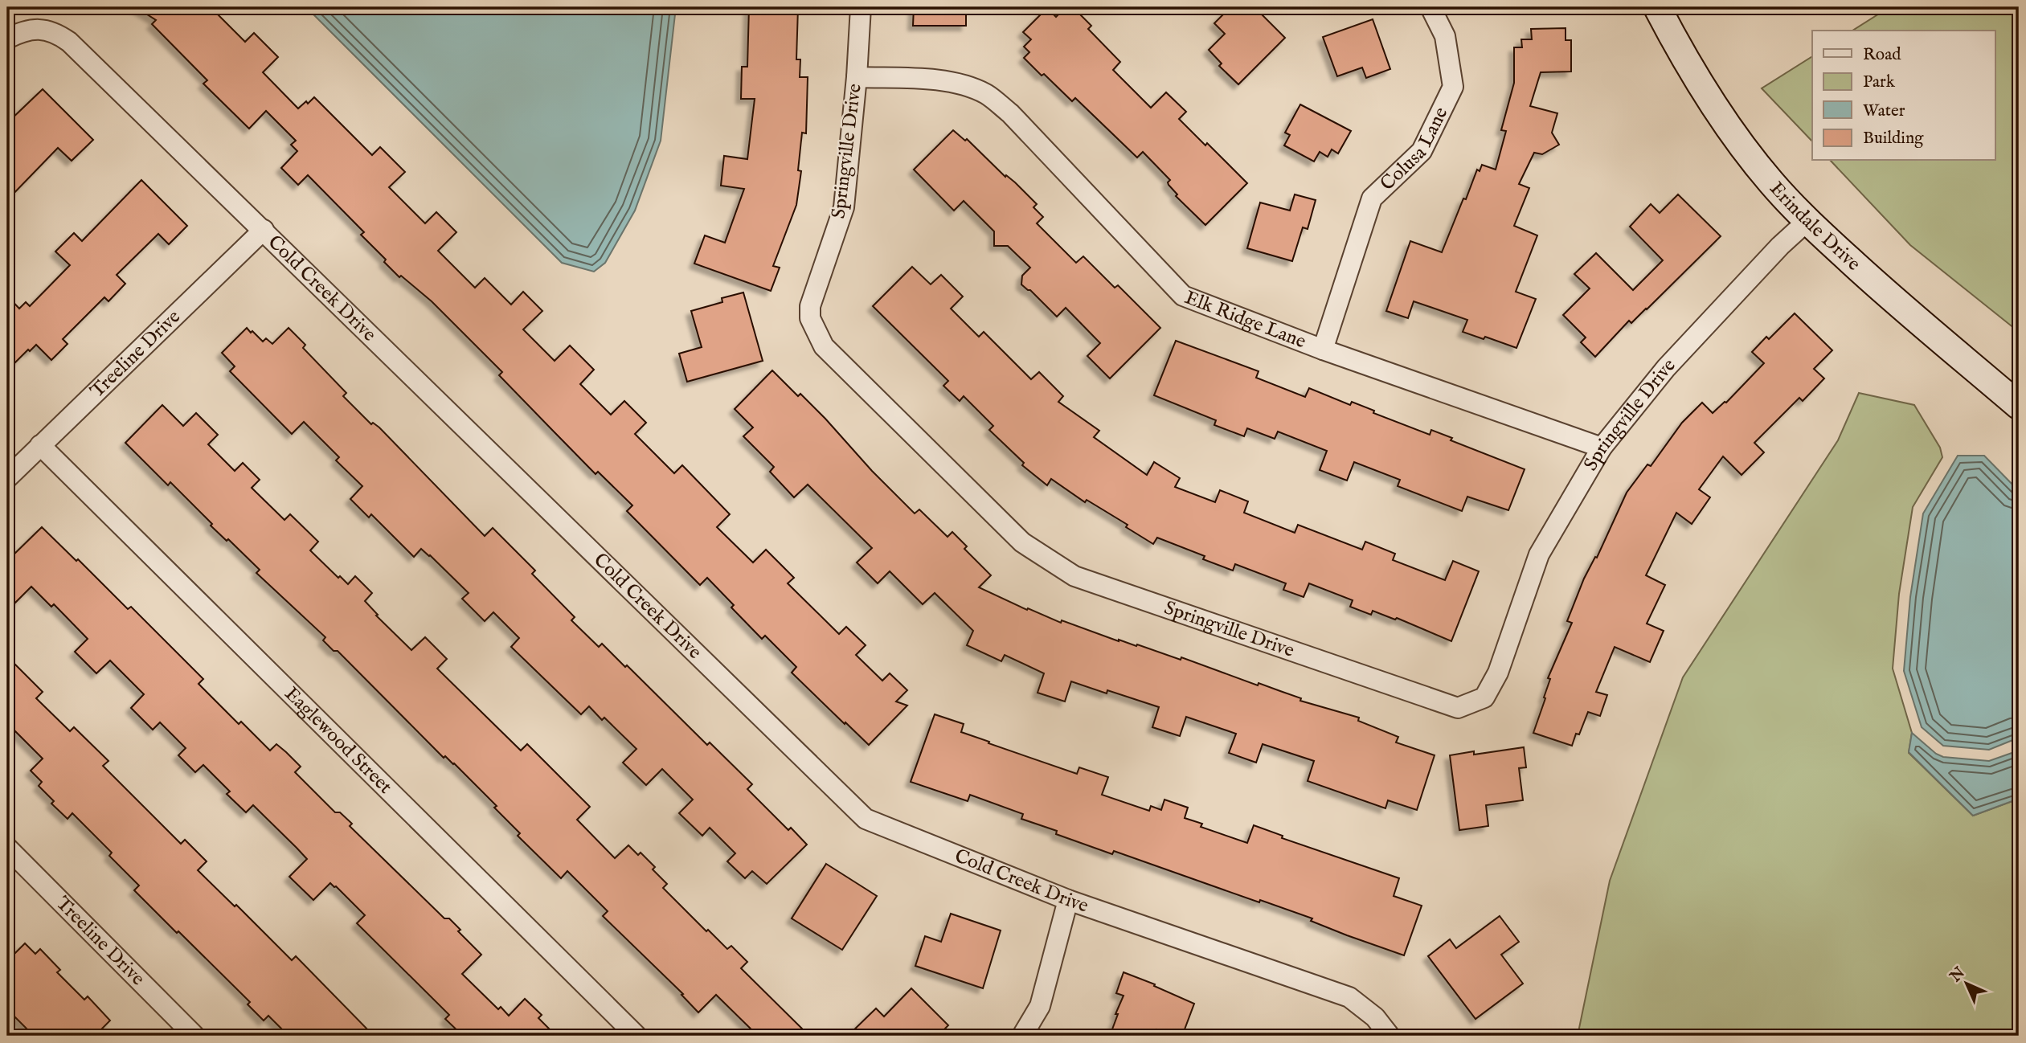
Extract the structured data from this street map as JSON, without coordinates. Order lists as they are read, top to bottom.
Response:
{
  "streets": {
    "street": [
      "Colusa Lane",
      "Springville Drive",
      "Erindale Drive",
      "Cold Creek Drive",
      "Elk Ridge Lane",
      "Treeline Drive",
      "Eaglewood Street"
    ]
  },
  "crossings": [
    ["Colusa Lane", "Elk Ridge Lane"],
    ["Springville Drive", "Erindale Drive"],
    ["Springville Drive", "Elk Ridge Lane"],
    ["Cold Creek Drive", "Treeline Drive"],
    ["Treeline Drive", "Eaglewood Street"]
  ],
  "legend": [
    "Road",
    "Park",
    "Water",
    "Building"
  ],
  "north": "top left"
}
